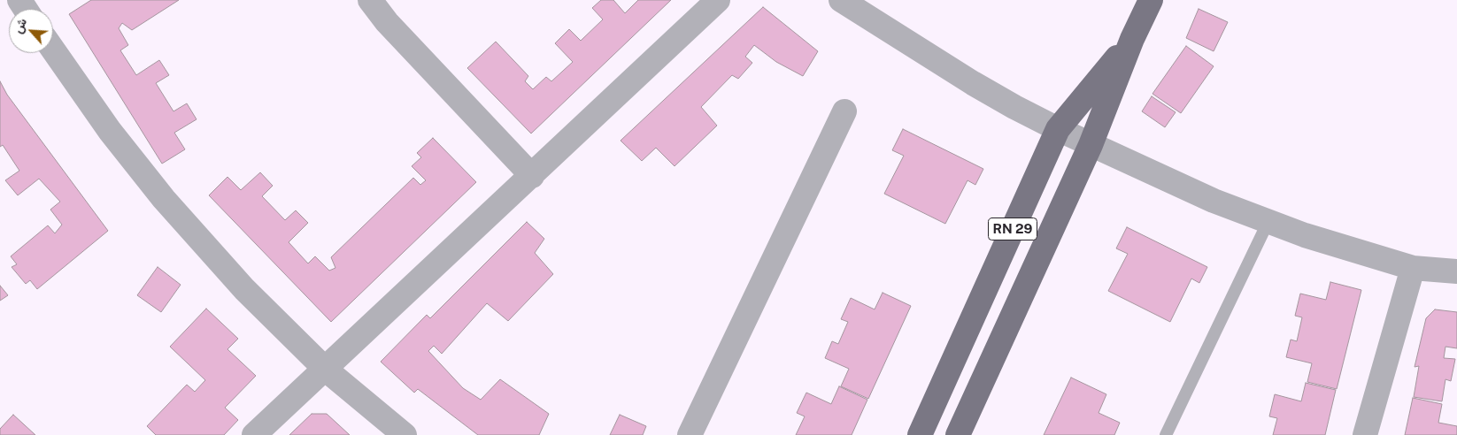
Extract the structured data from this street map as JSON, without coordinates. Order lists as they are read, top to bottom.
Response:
{
  "streets": {
    "main road": ["RN 29"]
  },
  "north": "top left"
}
